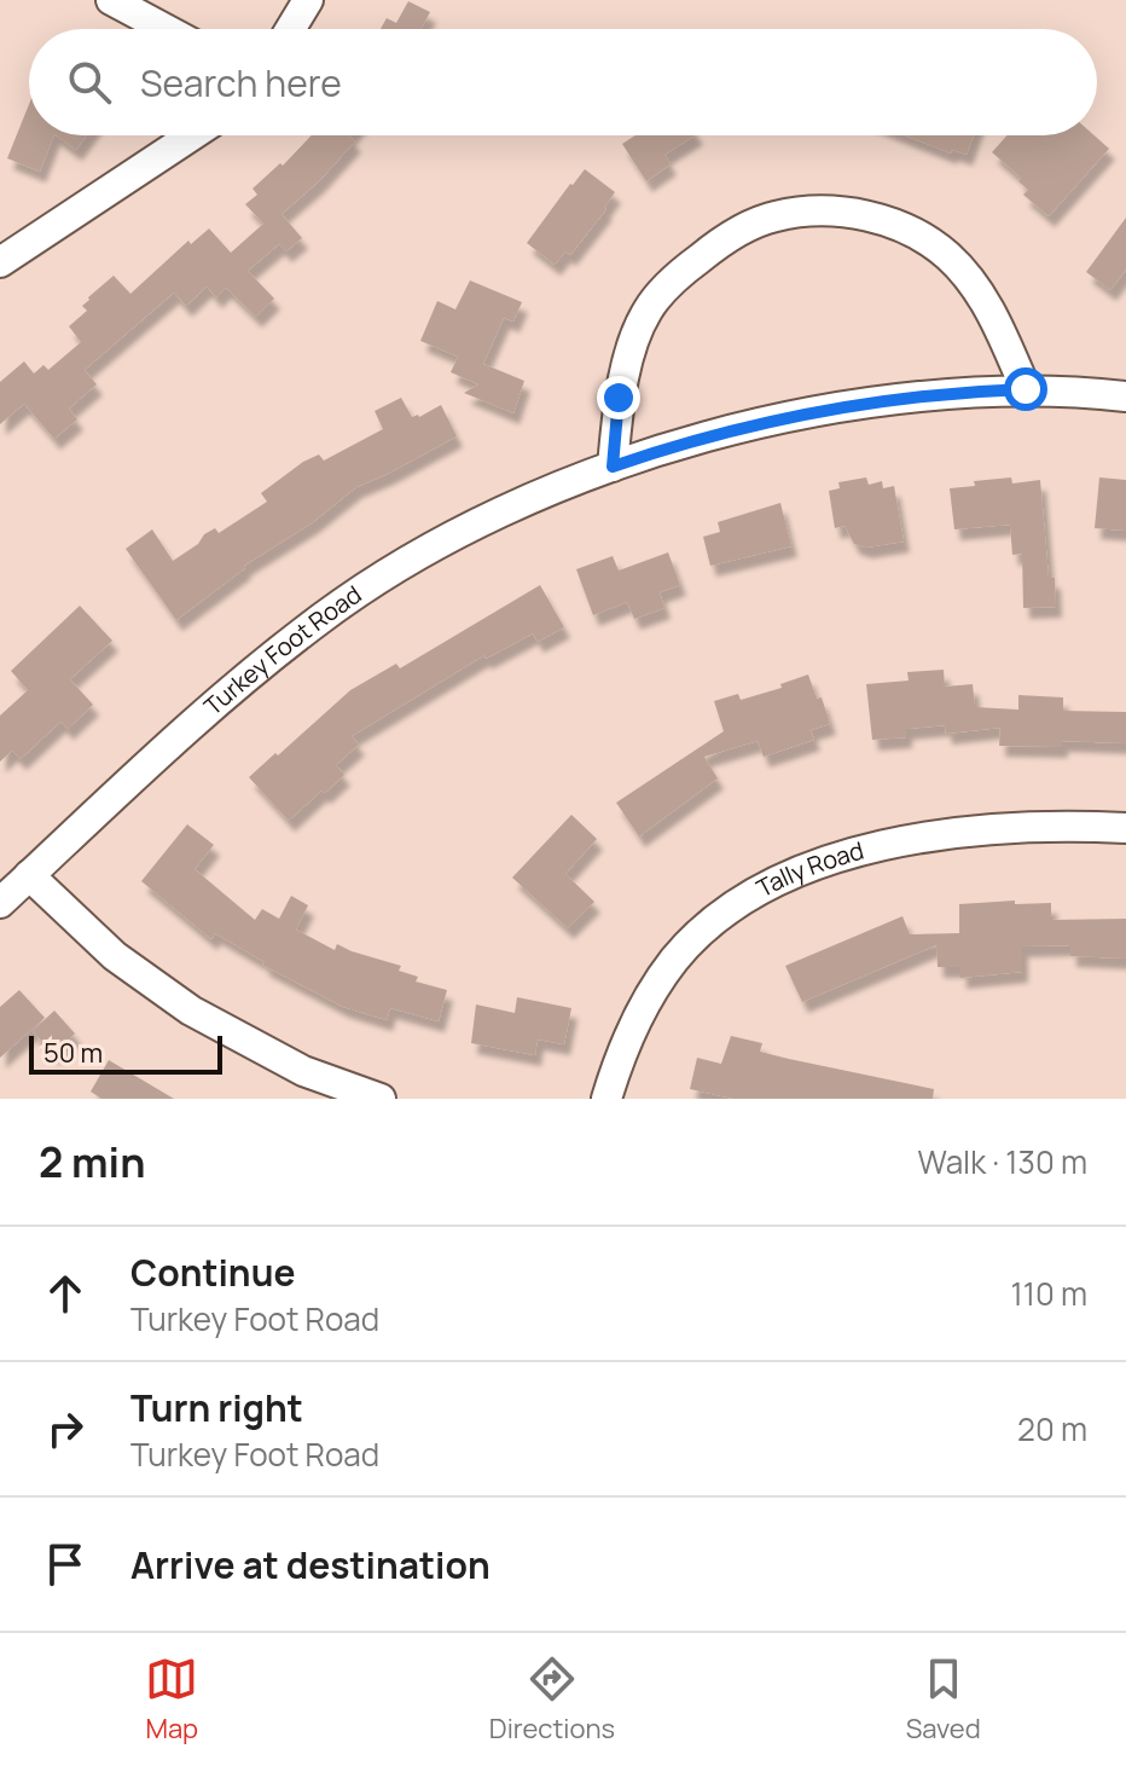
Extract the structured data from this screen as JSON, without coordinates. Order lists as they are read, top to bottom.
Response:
{
  "streets": {
    "street": ["Turkey Foot Road", "Tally Road"]
  },
  "scale_bar": "50 m",
  "page": {
    "search": "Search here",
    "scale": "50 m",
    "heading": ["2 min", "Walk · 130 m"],
    "list": [
      ["Continue", "Turkey Foot Road", "110 m"],
      ["Turn right", "Turkey Foot Road", "20 m"],
      "Arrive at destination"
    ],
    "nav": ["Map", "Directions", "Saved"]
  }
}
